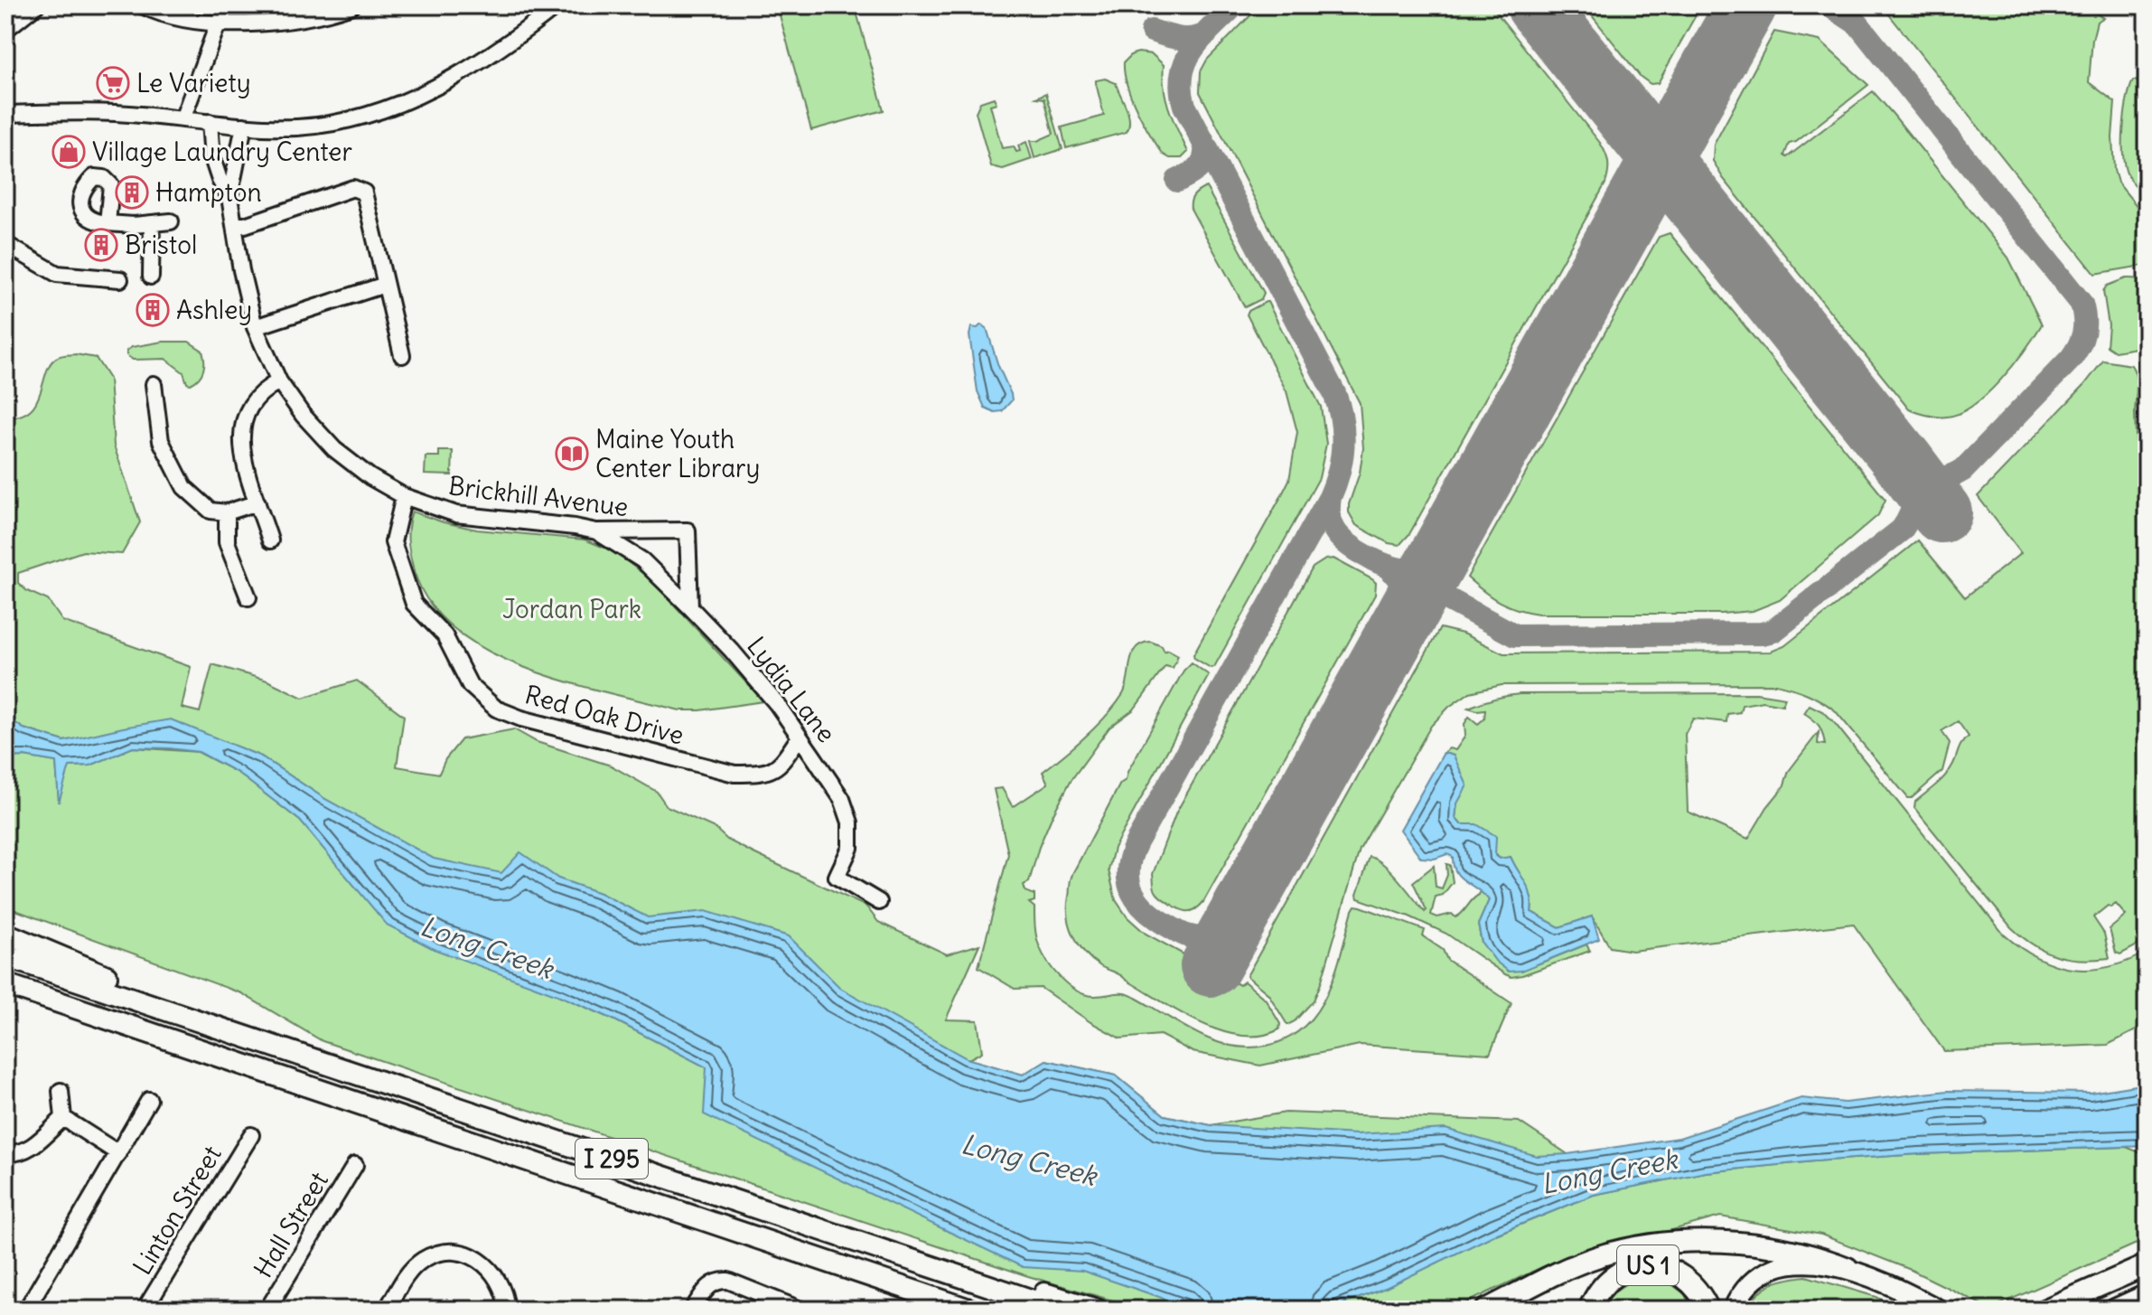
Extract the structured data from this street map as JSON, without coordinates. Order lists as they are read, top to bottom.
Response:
{
  "streets": {
    "highway": ["I 295", "US 1"],
    "street": [
      "Brickhill Avenue",
      "Lydia Lane",
      "Red Oak Drive",
      "Linton Street",
      "Hall Street"
    ]
  },
  "crossings": [
    ["Brickhill Avenue", "Lydia Lane"],
    ["Brickhill Avenue", "Red Oak Drive"],
    ["Lydia Lane", "Red Oak Drive"]
  ],
  "water": ["Long Creek"],
  "parks": ["Jordan Park"],
  "places": {
    "supermarket": ["Le Variety"],
    "shop": ["Village Laundry Center"],
    "building": ["Hampton", "Bristol", "Ashley"],
    "library": ["Maine Youth Center Library"]
  }
}
